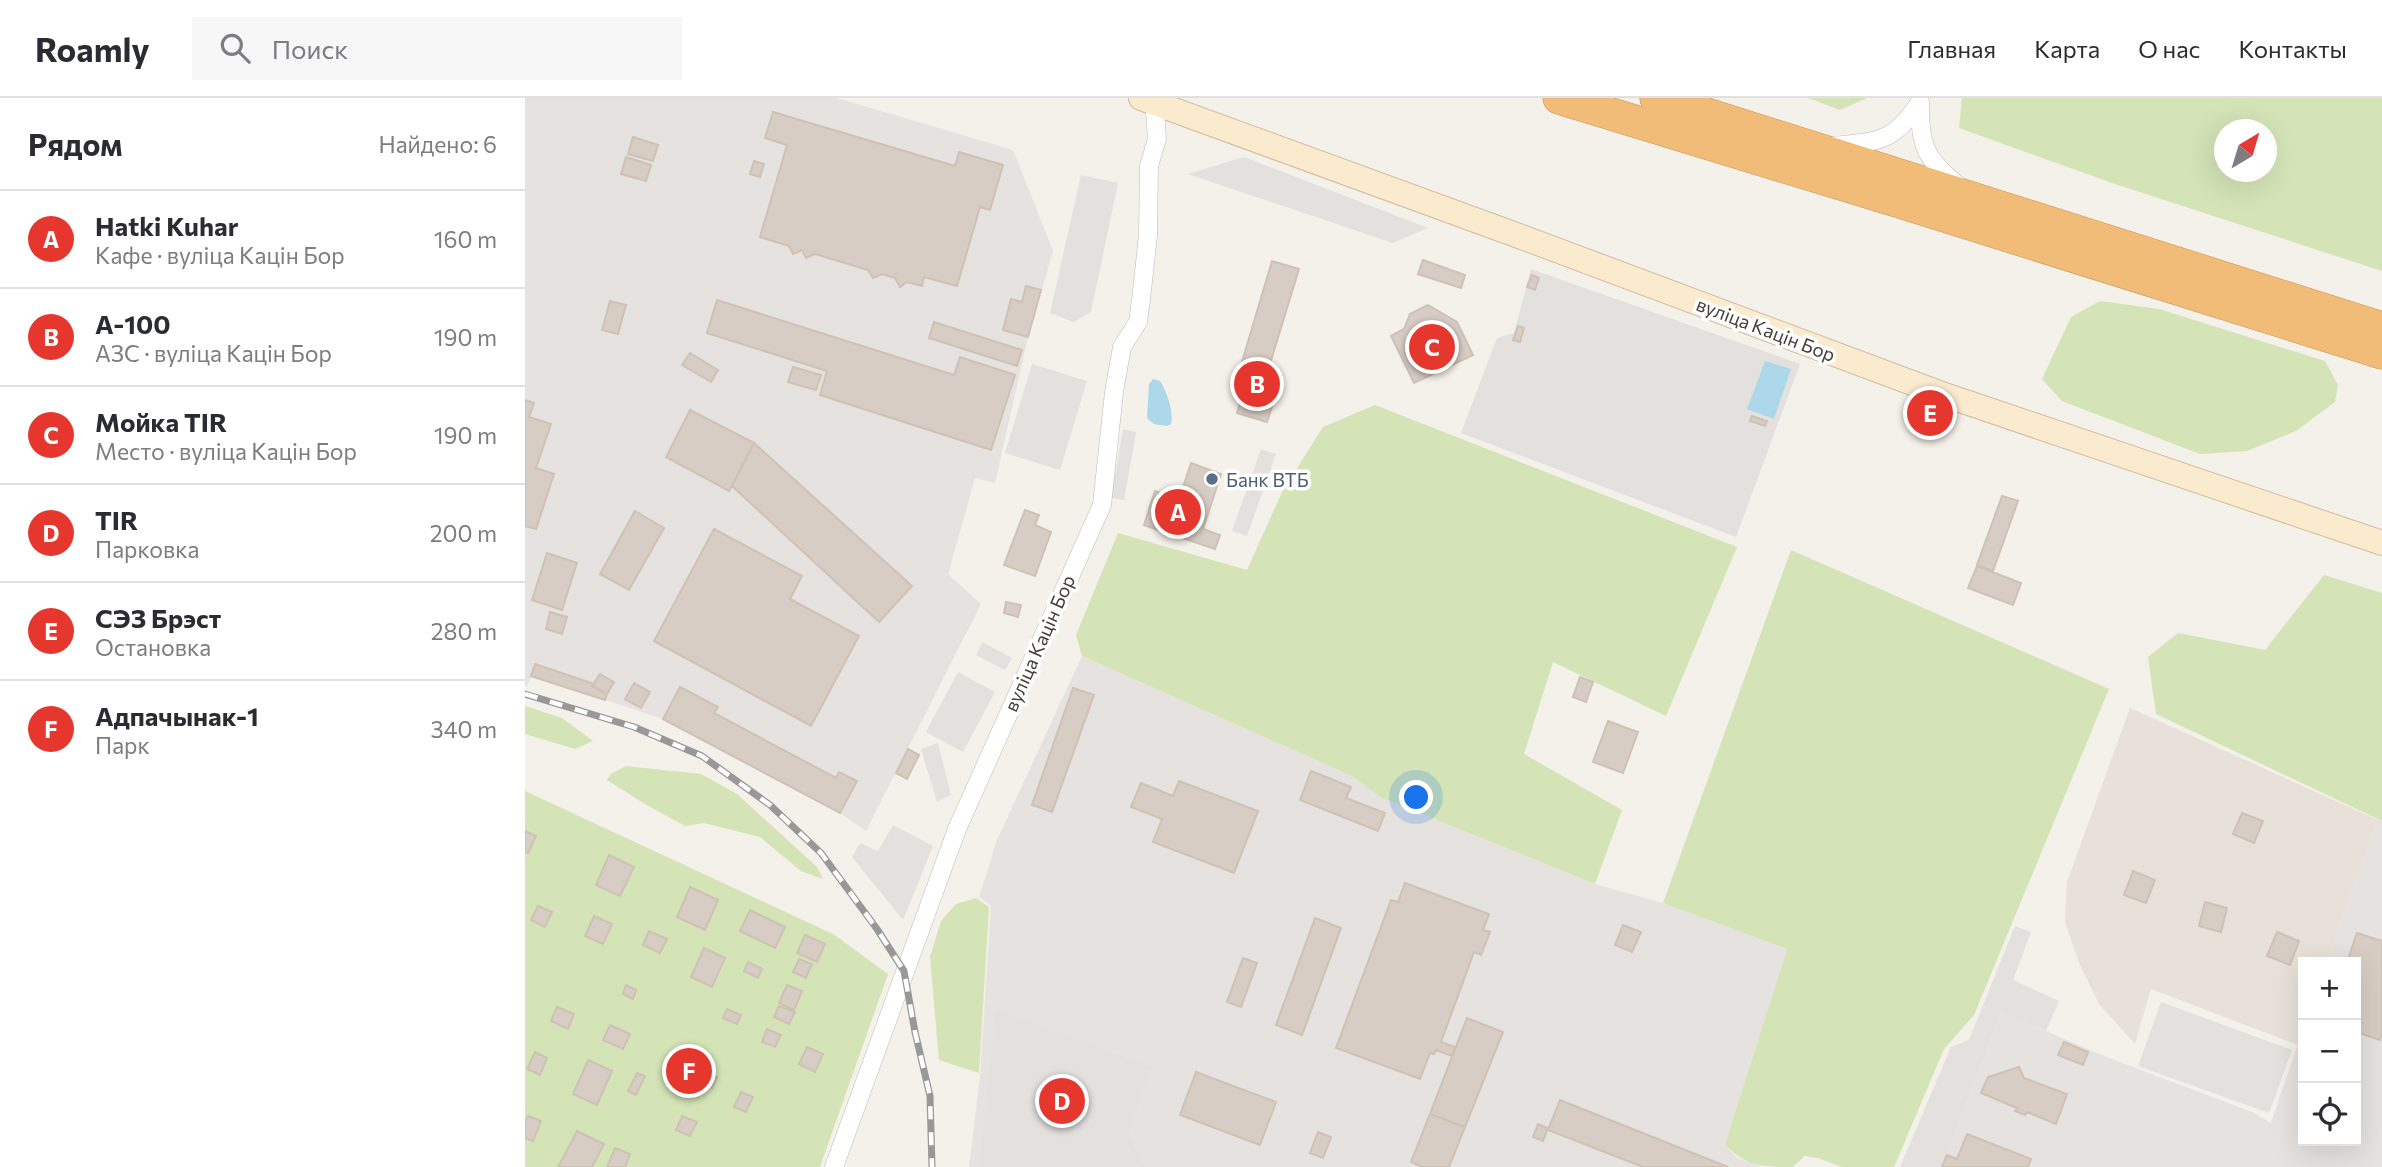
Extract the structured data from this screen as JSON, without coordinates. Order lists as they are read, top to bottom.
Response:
{
  "streets": {
    "main road": ["вуліца Кацін Бор"]
  },
  "places": ["Банк ВТБ"],
  "north": "top right",
  "page": {
    "header": "Roamly",
    "search": "Поиск",
    "nav": [
      "Главная",
      "Карта",
      "О нас",
      "Контакты"
    ],
    "heading": ["Рядом", "Найдено: 6"],
    "list": [
      {
        "mark": "A",
        "name": "Hatki Kuhar",
        "note": "Кафе · вуліца Кацін Бор",
        "value": "160 m"
      },
      {
        "mark": "B",
        "name": "А-100",
        "note": "АЗС · вуліца Кацін Бор",
        "value": "190 m"
      },
      {
        "mark": "C",
        "name": "Мойка TIR",
        "note": "Место · вуліца Кацін Бор",
        "value": "190 m"
      },
      {
        "mark": "D",
        "name": "TIR",
        "note": "Парковка",
        "value": "200 m"
      },
      {
        "mark": "E",
        "name": "СЭЗ Брэст",
        "note": "Остановка",
        "value": "280 m"
      },
      {
        "mark": "F",
        "name": "Адпачынак-1",
        "note": "Парк",
        "value": "340 m"
      }
    ],
    "pins": [
      "C",
      "B",
      "E",
      "A",
      "F",
      "D"
    ],
    "map_buttons": ["+", "−"]
  }
}
